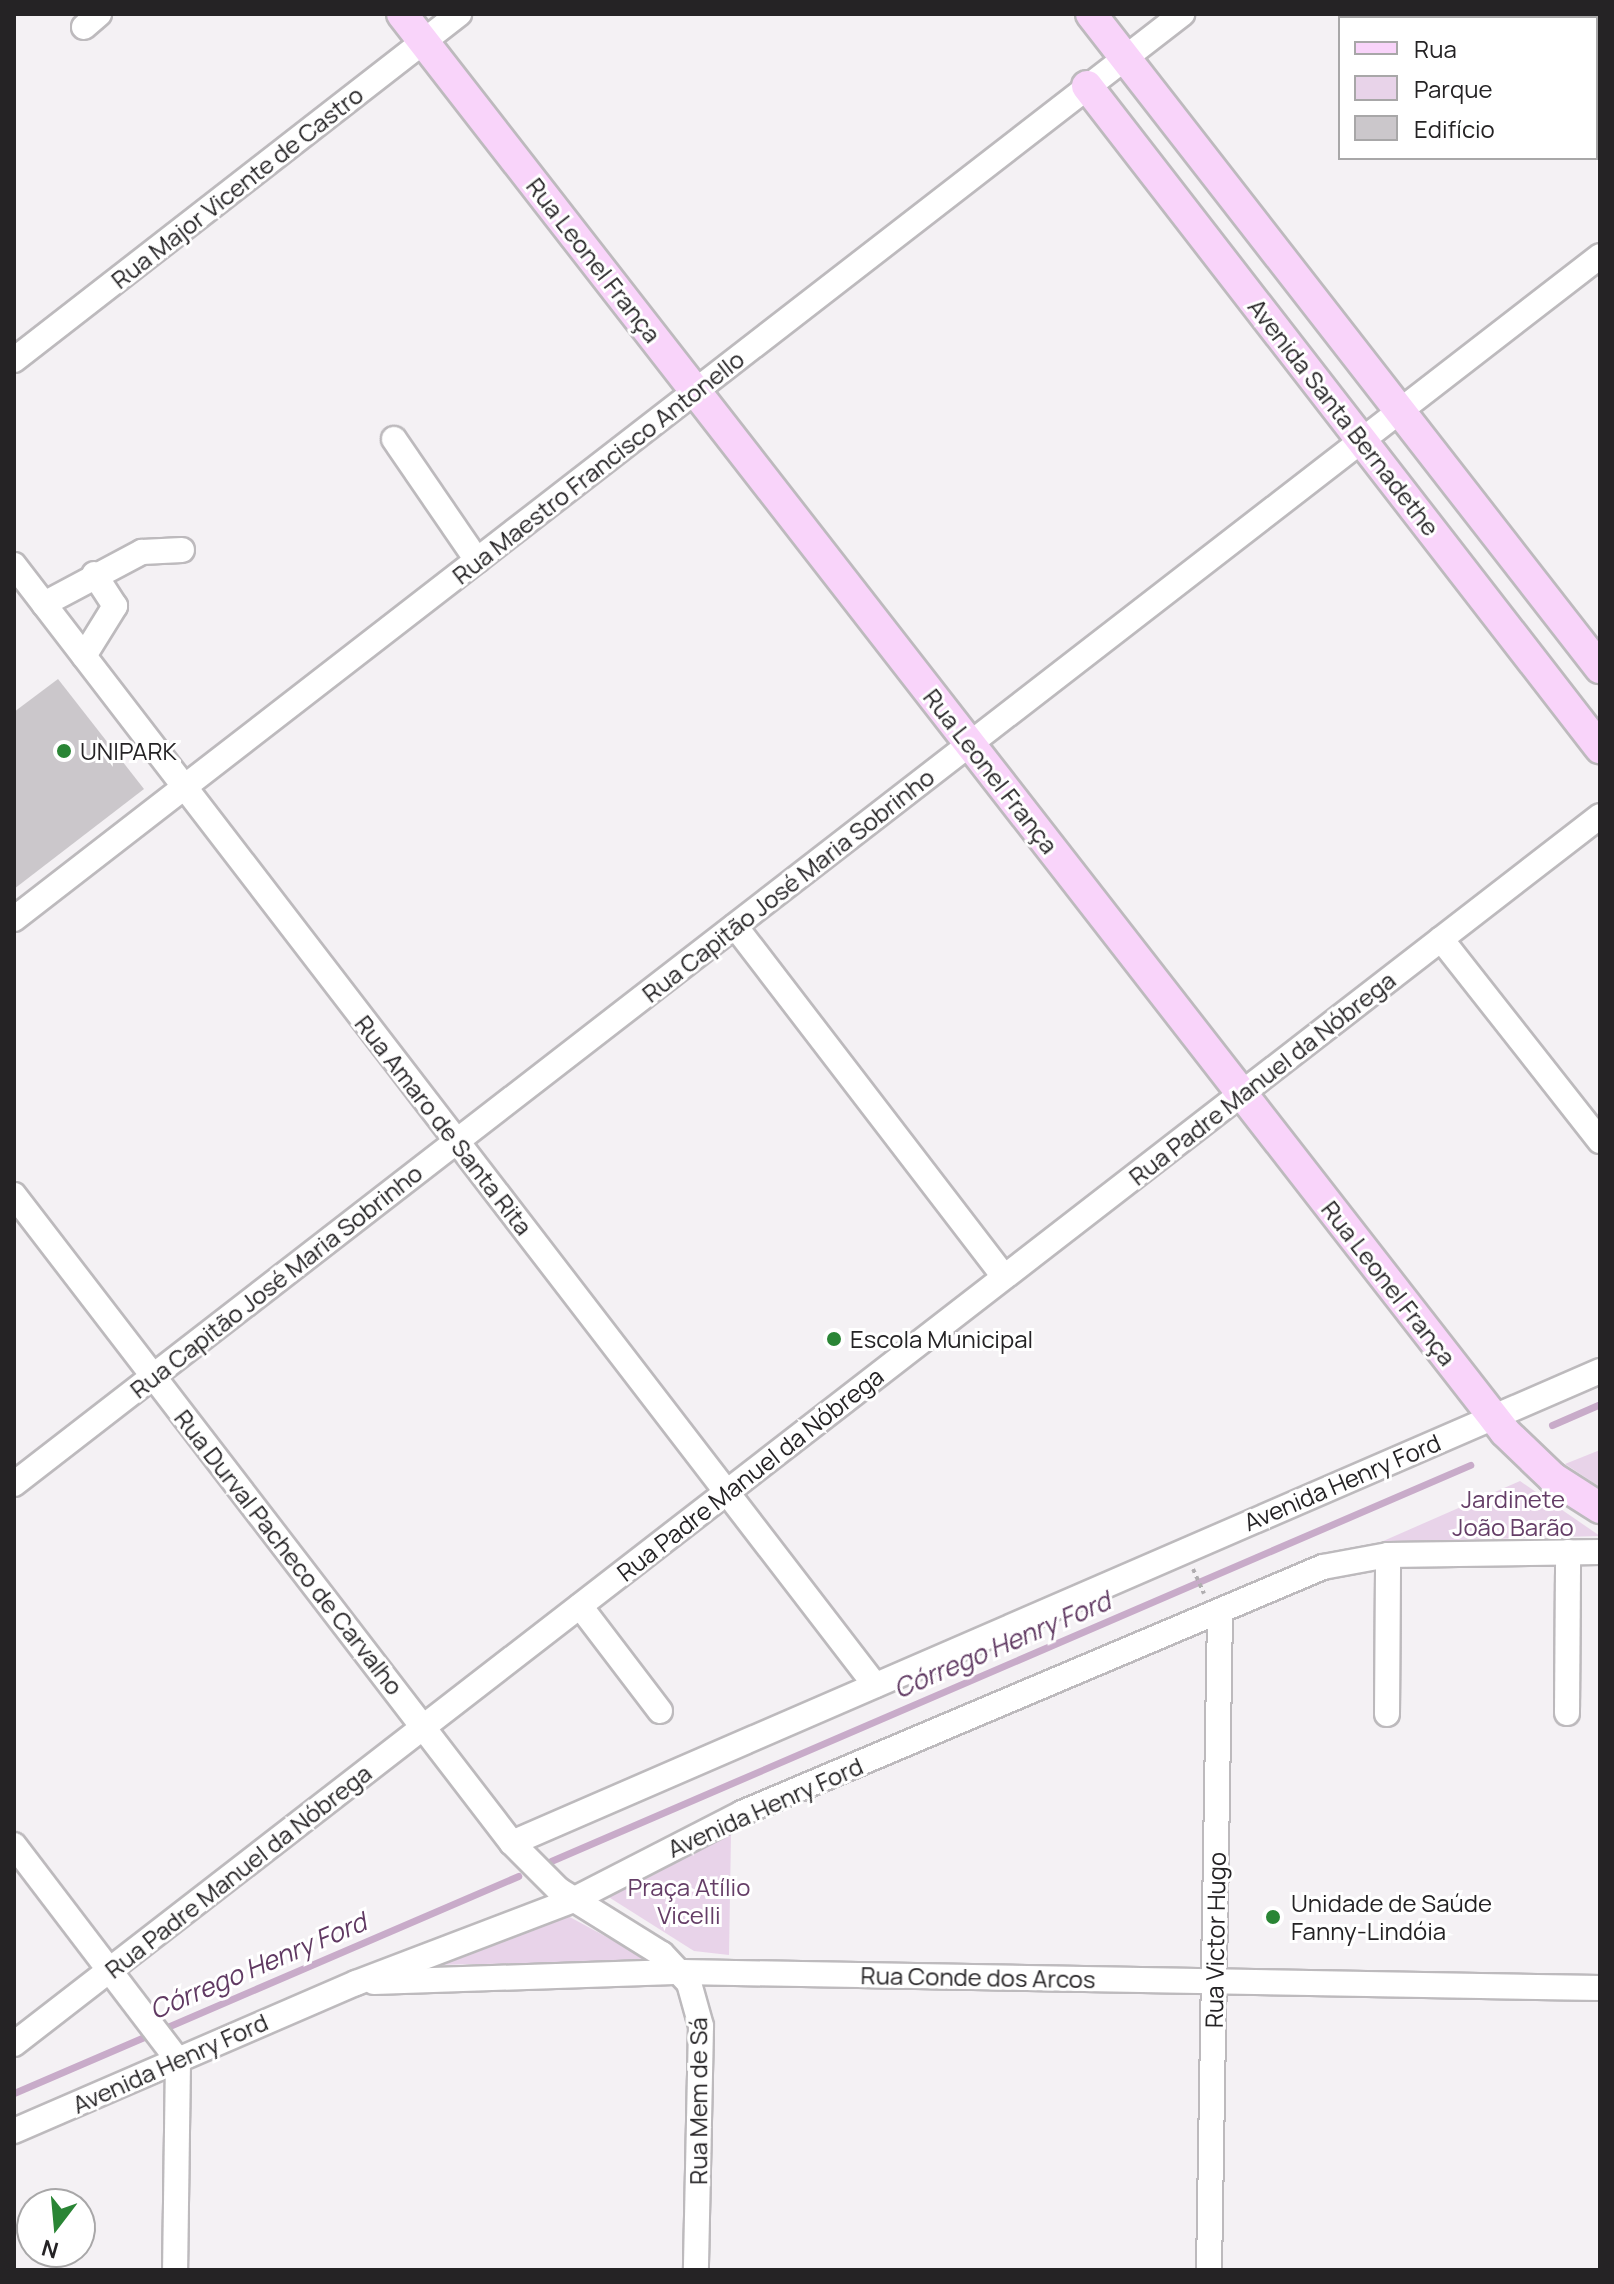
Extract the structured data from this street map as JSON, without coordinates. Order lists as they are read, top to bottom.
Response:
{
  "streets": {
    "main road": ["Rua Leonel França", "Avenida Santa Bernadethe"],
    "street": [
      "Rua Major Vicente de Castro",
      "Rua Maestro Francisco Antonello",
      "Rua Capitão José Maria Sobrinho",
      "Rua Padre Manuel da Nóbrega",
      "Rua Amaro de Santa Rita",
      "Avenida Henry Ford",
      "Rua Durval Pacheco de Carvalho",
      "Rua Victor Hugo",
      "Rua Conde dos Arcos",
      "Rua Mem de Sá"
    ]
  },
  "crossings": [
    ["Rua Major Vicente de Castro", "Rua Leonel França"],
    ["Rua Leonel França", "Rua Maestro Francisco Antonello"],
    ["Rua Leonel França", "Rua Capitão José Maria Sobrinho"],
    ["Rua Leonel França", "Rua Padre Manuel da Nóbrega"],
    ["Rua Leonel França", "Avenida Henry Ford"],
    ["Avenida Santa Bernadethe", "Rua Maestro Francisco Antonello"],
    ["Avenida Santa Bernadethe", "Rua Capitão José Maria Sobrinho"],
    ["Rua Maestro Francisco Antonello", "Rua Amaro de Santa Rita"],
    ["Rua Capitão José Maria Sobrinho", "Rua Amaro de Santa Rita"],
    ["Rua Capitão José Maria Sobrinho", "Rua Durval Pacheco de Carvalho"],
    ["Rua Padre Manuel da Nóbrega", "Rua Amaro de Santa Rita"],
    ["Rua Padre Manuel da Nóbrega", "Rua Durval Pacheco de Carvalho"],
    ["Rua Amaro de Santa Rita", "Avenida Henry Ford"],
    ["Avenida Henry Ford", "Rua Durval Pacheco de Carvalho"],
    ["Avenida Henry Ford", "Rua Victor Hugo"],
    ["Avenida Henry Ford", "Rua Conde dos Arcos"],
    ["Avenida Henry Ford", "Rua Mem de Sá"],
    ["Rua Durval Pacheco de Carvalho", "Rua Mem de Sá"],
    ["Rua Victor Hugo", "Rua Conde dos Arcos"],
    ["Rua Conde dos Arcos", "Rua Mem de Sá"]
  ],
  "water": ["Córrego Henry Ford"],
  "parks": ["Jardinete João Barão", "Praça Atílio Vicelli"],
  "places": ["UNIPARK", "Escola Municipal", "Unidade de Saúde Fanny-Lindóia"],
  "legend": ["Rua", "Parque", "Edifício"],
  "north": "bottom"
}
